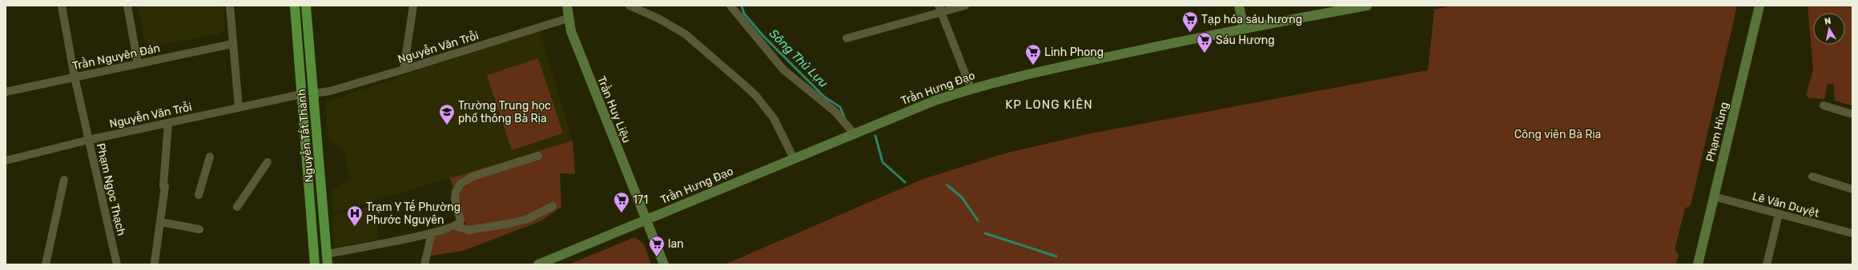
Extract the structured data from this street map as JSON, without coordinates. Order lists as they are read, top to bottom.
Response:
{
  "streets": {
    "main road": ["Nguyễn Tất Thành"],
    "street": [
      "Nguyễn Văn Trỗi",
      "Trần Nguyên Đán",
      "Trần Hưng Đạo",
      "Trần Huy Liệu",
      "Phạm Hùng",
      "Phạm Ngọc Thạch",
      "Lê Văn Duyệt"
    ]
  },
  "crossings": [
    ["Nguyễn Văn Trỗi", "Trần Huy Liệu"],
    ["Nguyễn Văn Trỗi", "Nguyễn Tất Thành"],
    ["Nguyễn Văn Trỗi", "Phạm Ngọc Thạch"],
    ["Trần Nguyên Đán", "Phạm Ngọc Thạch"],
    ["Trần Hưng Đạo", "Trần Huy Liệu"],
    ["Phạm Hùng", "Lê Văn Duyệt"]
  ],
  "districts": ["KP LONG KIÊN"],
  "water": ["Sông Thủ Lựu"],
  "parks": ["Công viên Bà Rịa"],
  "places": {
    "supermarket": [
      "Tạp hóa sáu hương",
      "Sáu Hương",
      "Linh Phong",
      "171",
      "lan"
    ],
    "school or university": ["Trường Trung học phổ thông Bà Rịa"],
    "hospital": ["Trạm Y Tế Phường Phước Nguyên"]
  },
  "north": "top"
}
